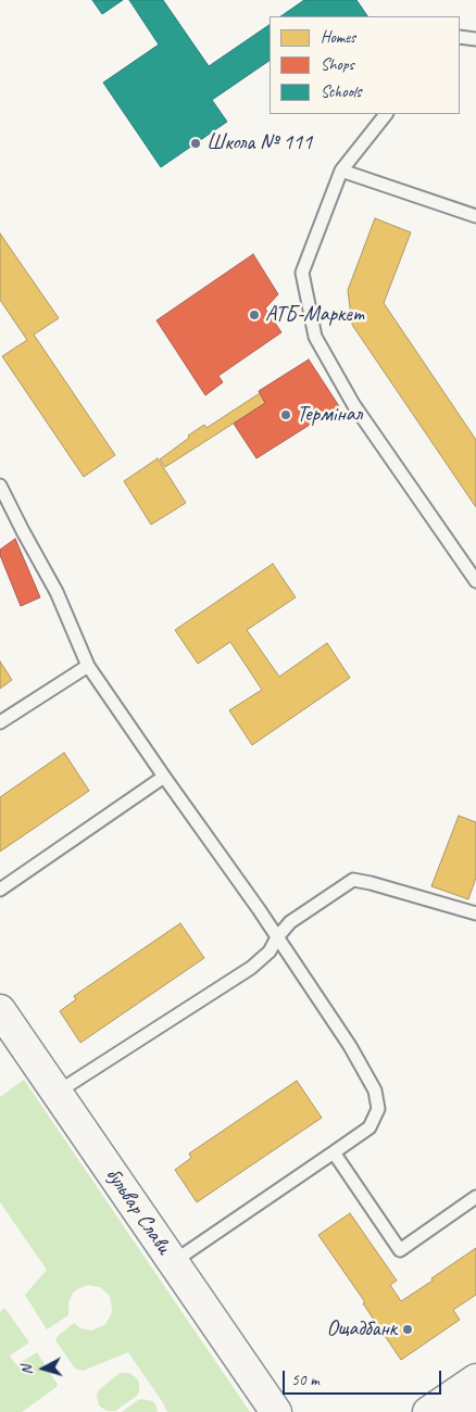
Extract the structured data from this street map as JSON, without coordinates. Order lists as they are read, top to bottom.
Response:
{
  "streets": {
    "main road": ["бульвар Слави"]
  },
  "places": [
    "Школа № 111",
    "АТБ-Маркет",
    "Термінал",
    "Ощадбанк"
  ],
  "legend": ["Homes", "Shops", "Schools"],
  "scale_bar": "50 m",
  "north": "left"
}
